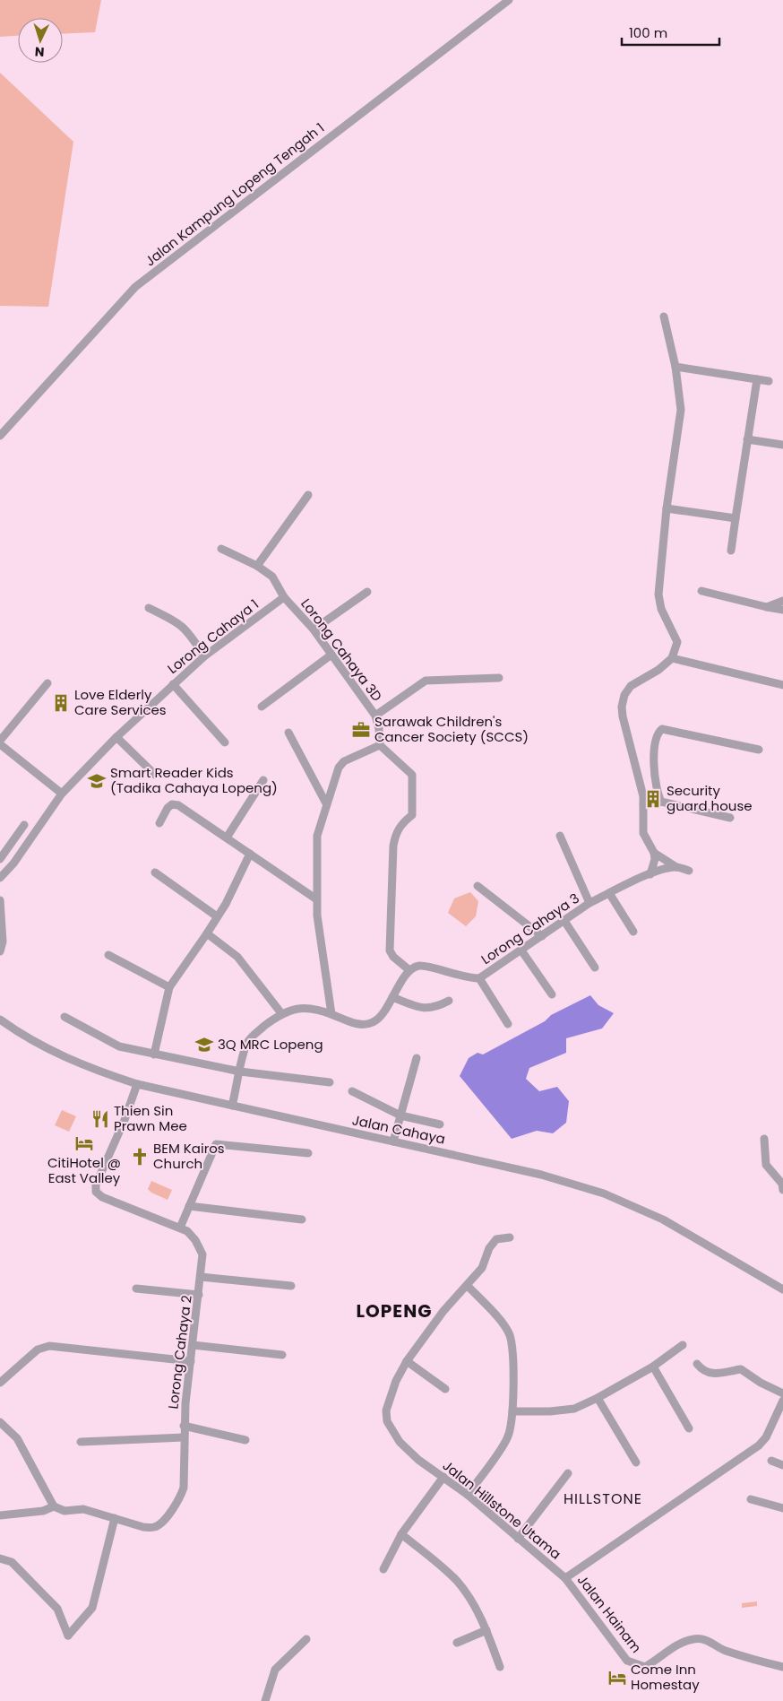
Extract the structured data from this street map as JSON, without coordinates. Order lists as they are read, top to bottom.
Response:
{
  "streets": {
    "street": [
      "Jalan Kampung Lopeng Tengah 1",
      "Lorong Cahaya 1",
      "Lorong Cahaya 3D",
      "Lorong Cahaya 3",
      "Jalan Cahaya",
      "Lorong Cahaya 2",
      "Jalan Hillstone Utama",
      "Jalan Hainam"
    ]
  },
  "crossings": [
    ["Lorong Cahaya 1", "Lorong Cahaya 3D"],
    ["Jalan Cahaya", "Lorong Cahaya 2"],
    ["Jalan Hillstone Utama", "Jalan Hainam"]
  ],
  "districts": ["LOPENG", "HILLSTONE"],
  "places": {
    "building": ["Love Elderly Care Services", "Security guard house"],
    "office": ["Sarawak Children's Cancer Society (SCCS)"],
    "school or university": ["Smart Reader Kids (Tadika Cahaya Lopeng)", "3Q MRC Lopeng"],
    "restaurant": ["Thien Sin Prawn Mee"],
    "hotel": ["CitiHotel @ East Valley", "Come Inn Homestay"],
    "church": ["BEM Kairos Church"]
  },
  "scale_bar": "100 m",
  "north": "bottom"
}
